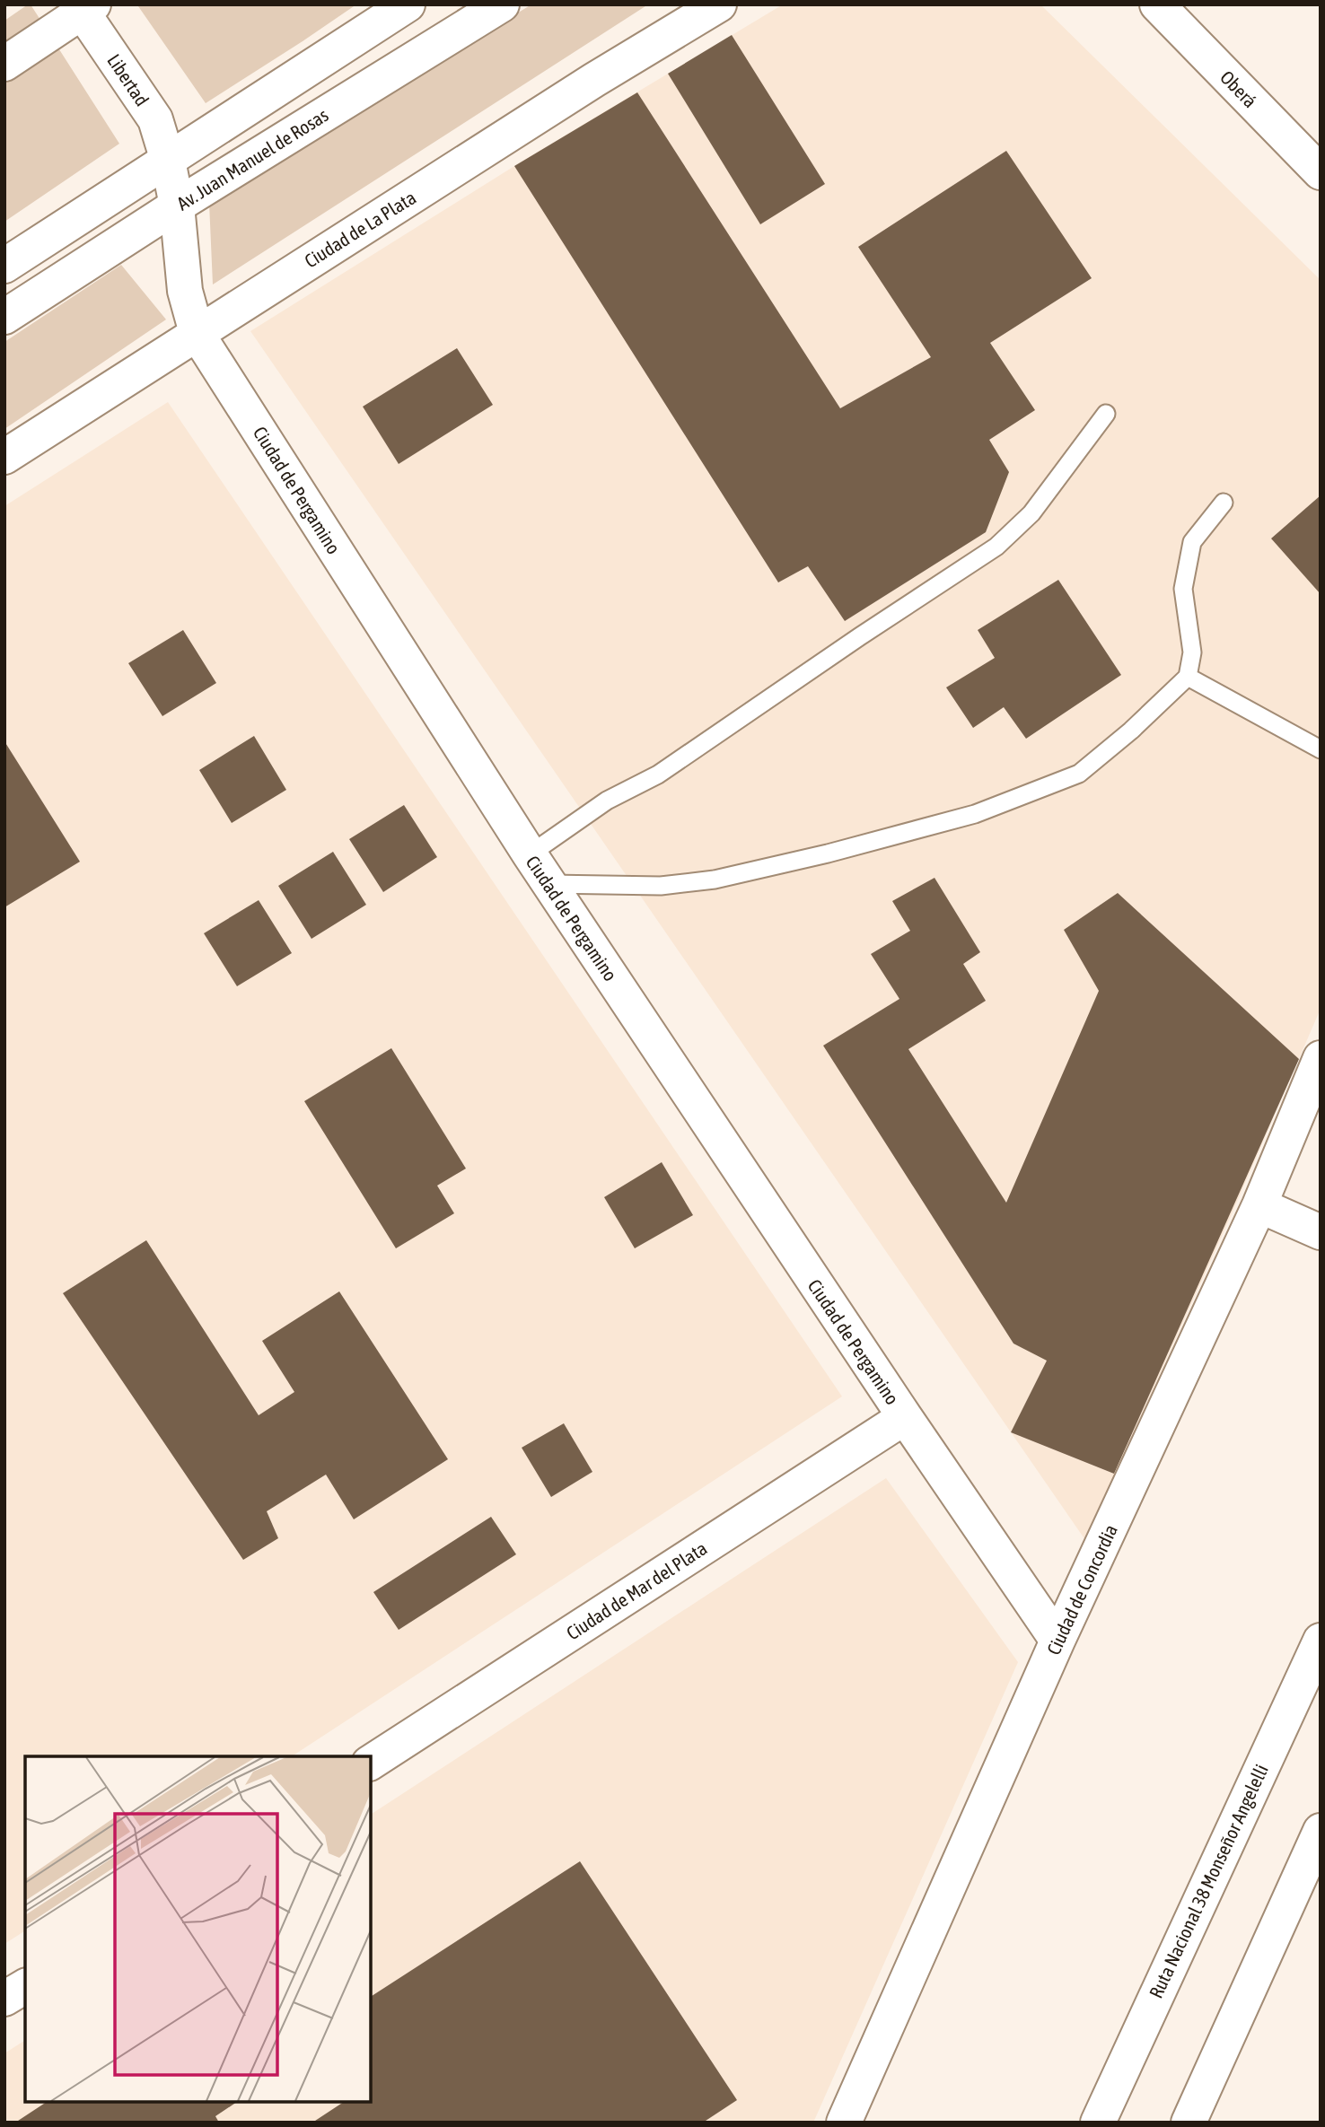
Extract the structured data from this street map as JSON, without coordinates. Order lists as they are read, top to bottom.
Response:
{
  "streets": {
    "main road": [
      "Libertad",
      "Oberá",
      "Av. Juan Manuel de Rosas",
      "Ciudad de La Plata",
      "Ciudad de Pergamino",
      "Ciudad de Concordia",
      "Ciudad de Mar del Plata",
      "Ruta Nacional 38 Monseñor Angelelli"
    ]
  },
  "crossings": [
    ["Libertad", "Ciudad de Pergamino"],
    ["Av. Juan Manuel de Rosas", "Ciudad de Pergamino"],
    ["Ciudad de La Plata", "Ciudad de Pergamino"],
    ["Ciudad de Pergamino", "Ciudad de Concordia"],
    ["Ciudad de Pergamino", "Ciudad de Mar del Plata"]
  ]
}
